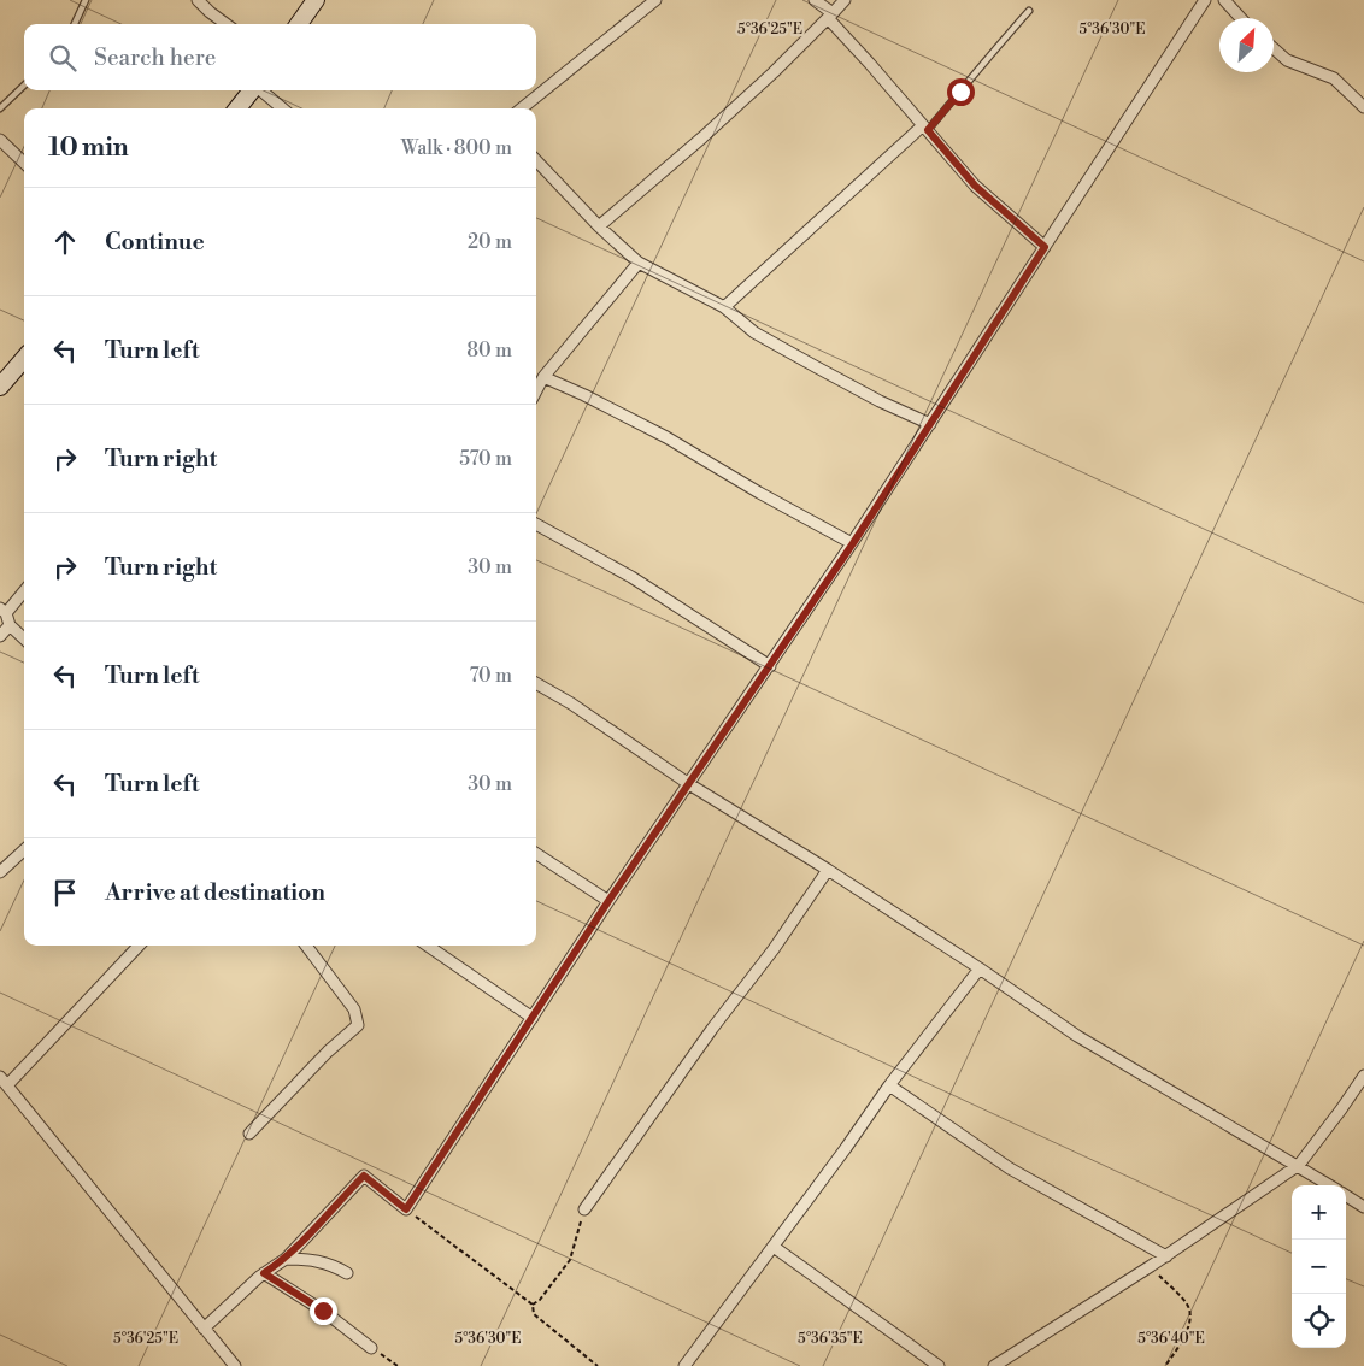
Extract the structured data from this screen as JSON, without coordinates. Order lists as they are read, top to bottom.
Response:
{
  "north": "top right",
  "page": {
    "search": "Search here",
    "heading": ["10 min", "Walk · 800 m"],
    "list": [
      ["Continue", "20 m"],
      ["Turn left", "80 m"],
      ["Turn right", "570 m"],
      ["Turn right", "30 m"],
      ["Turn left", "70 m"],
      ["Turn left", "30 m"],
      "Arrive at destination"
    ],
    "map_buttons": ["+", "−"]
  },
  "coordinates": [
    "5°36'25\"E",
    "5°36'30\"E",
    "5°36'35\"E",
    "5°36'40\"E"
  ]
}
